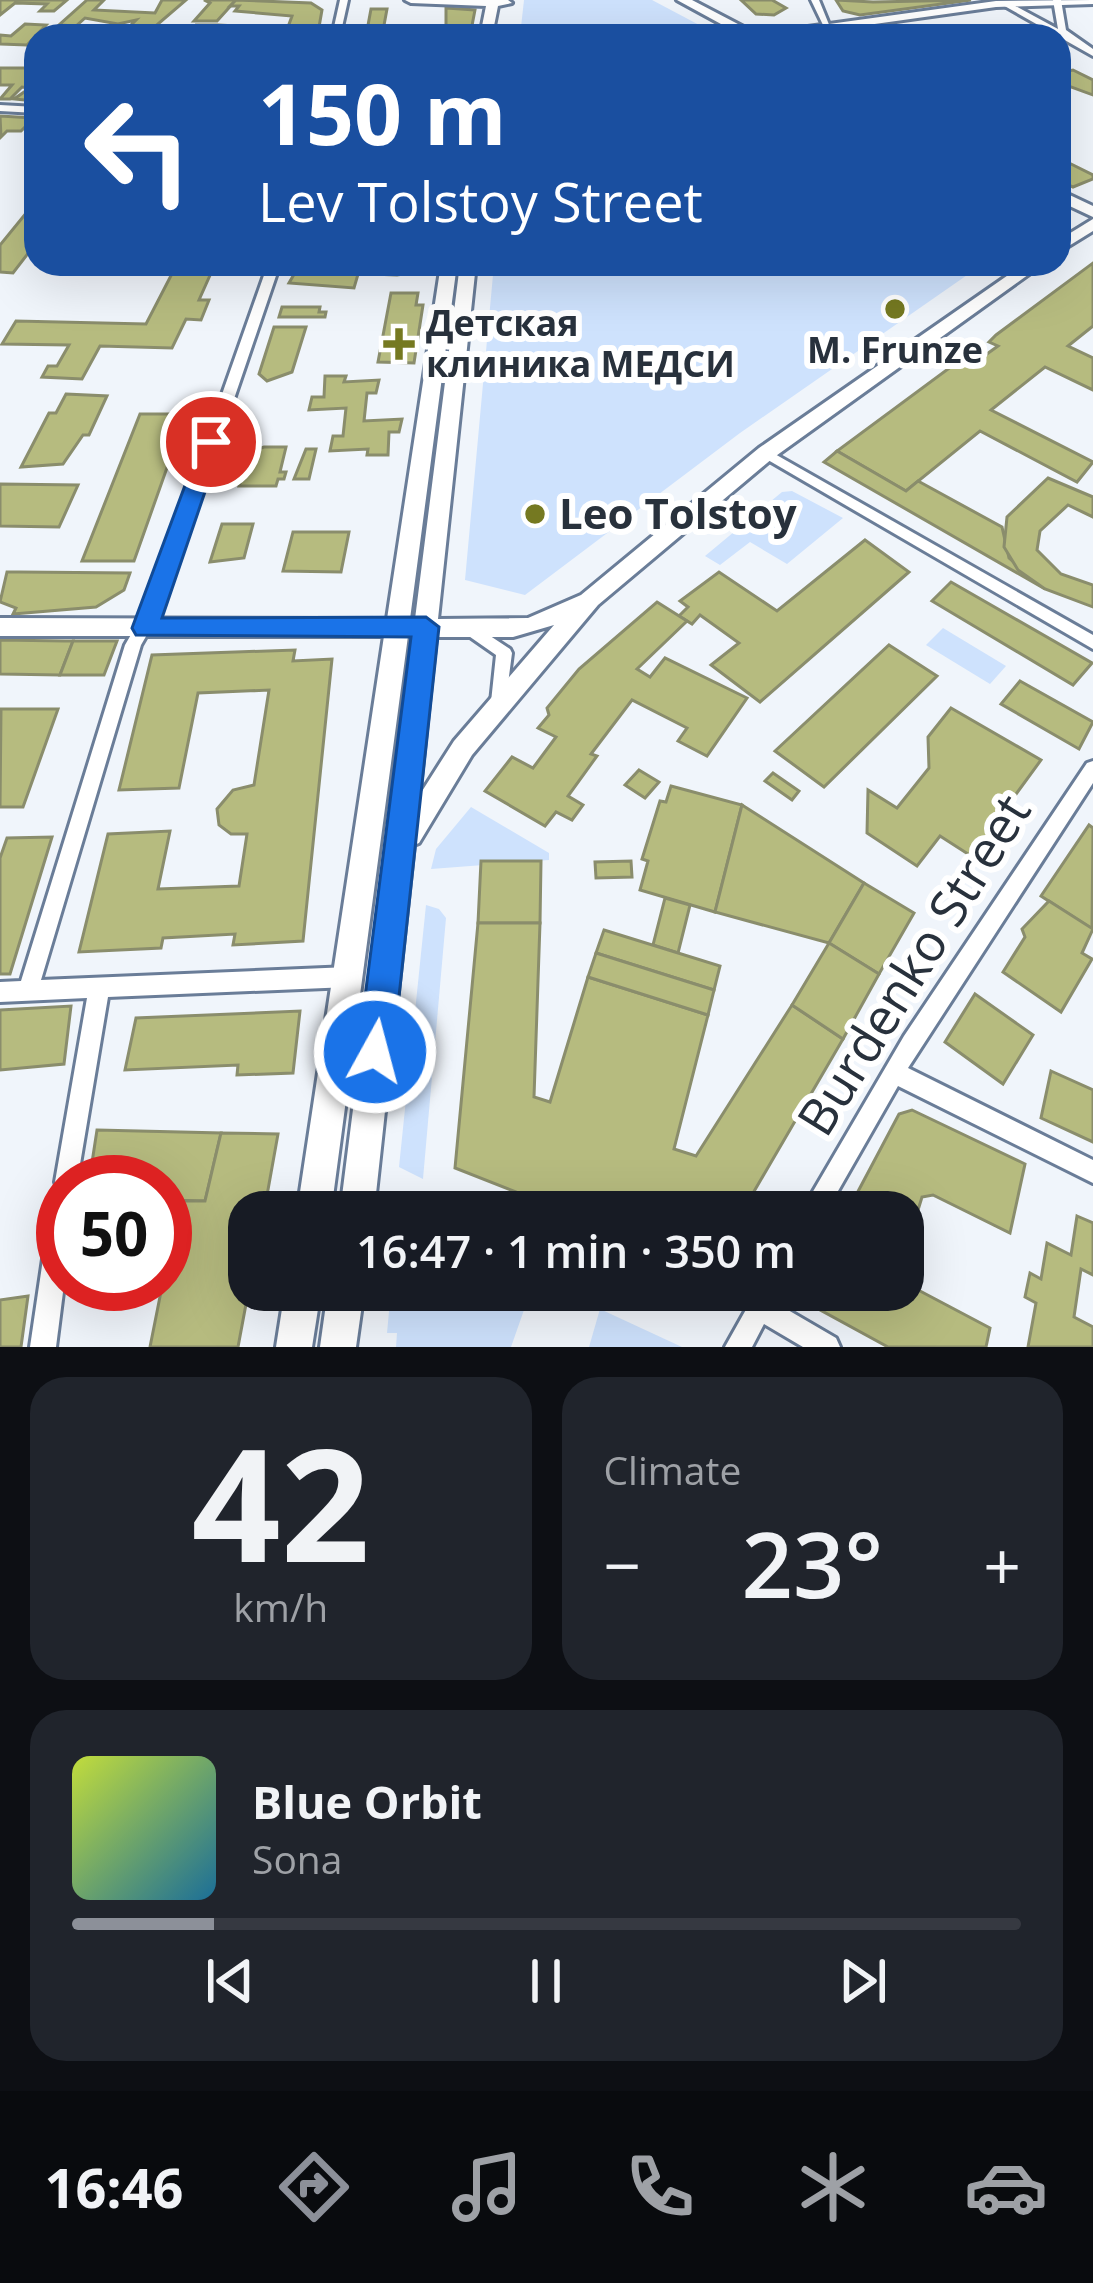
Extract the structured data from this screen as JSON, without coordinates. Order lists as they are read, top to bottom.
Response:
{
  "streets": {
    "street": ["Burdenko Street"]
  },
  "places": {
    "other": ["M. Frunze", "Leo Tolstoy"],
    "health": ["Детская клиника МЕДСИ"]
  },
  "page": {
    "turn": ["150 m", "Lev Tolstoy Street"],
    "limit": "50",
    "trip": "16:47 · 1 min · 350 m",
    "tile": [
      ["42", "km/h"],
      "Climate"
    ],
    "heat": ["−", "23°", "+"],
    "song": ["Blue Orbit", "Sona"],
    "tabs": "16:46"
  }
}
